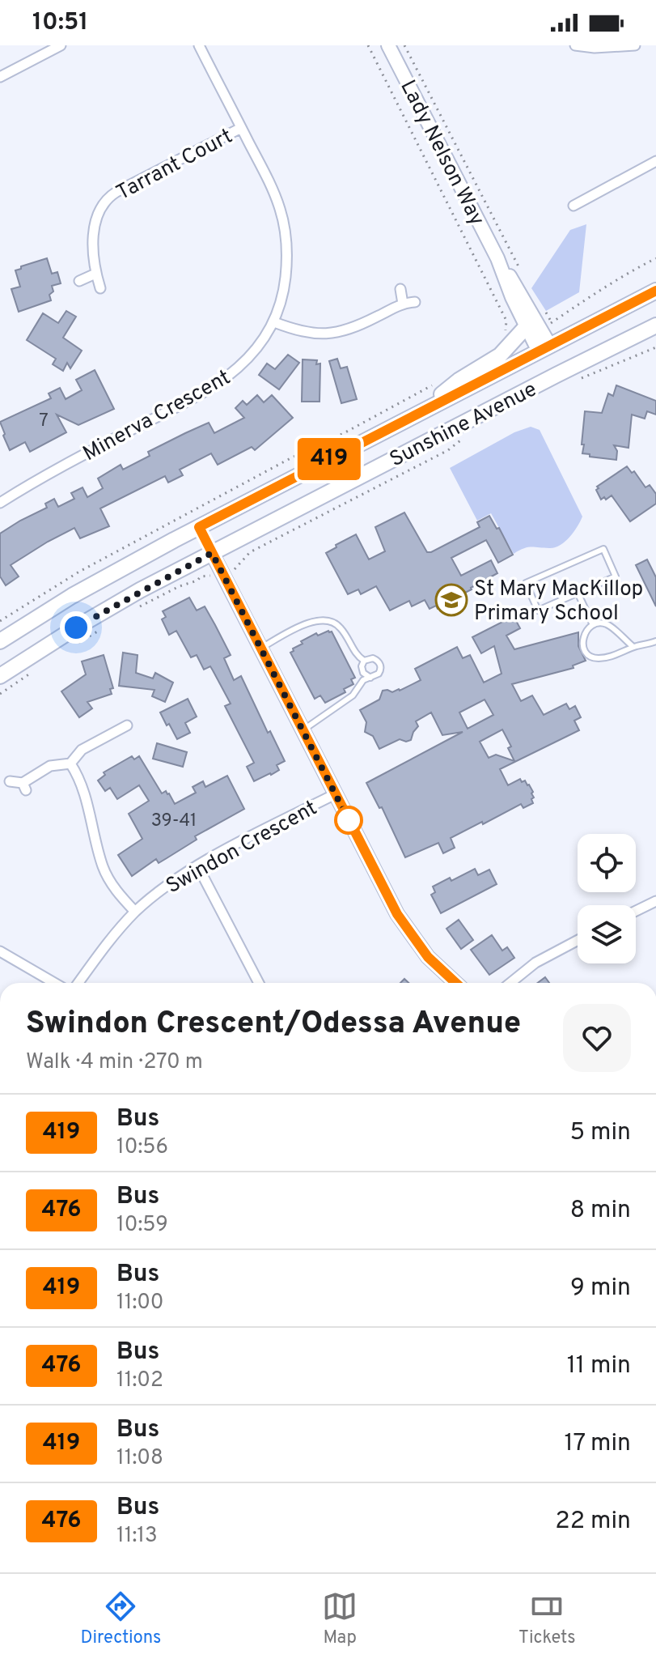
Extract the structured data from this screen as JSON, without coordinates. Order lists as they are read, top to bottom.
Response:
{
  "streets": {
    "main road": ["Sunshine Avenue"],
    "street": [
      "Lady Nelson Way",
      "Tarrant Court",
      "Minerva Crescent",
      "Swindon Crescent"
    ]
  },
  "crossings": [
    ["Lady Nelson Way", "Sunshine Avenue"],
    ["Tarrant Court", "Minerva Crescent"]
  ],
  "places": {
    "school or university": ["St Mary MacKillop Primary School"]
  },
  "lines": ["bus line 419"],
  "house_numbers": ["7", "39-41"],
  "page": {
    "status": "10:51",
    "on_map": "419",
    "heading": ["Swindon Crescent/Odessa Avenue", "Walk · 4 min · 270 m"],
    "list": [
      {
        "mark": "419",
        "name": "Bus",
        "note": "10:56",
        "value": "5 min"
      },
      {
        "mark": "476",
        "name": "Bus",
        "note": "10:59",
        "value": "8 min"
      },
      {
        "mark": "419",
        "name": "Bus",
        "note": "11:00",
        "value": "9 min"
      },
      {
        "mark": "476",
        "name": "Bus",
        "note": "11:02",
        "value": "11 min"
      },
      {
        "mark": "419",
        "name": "Bus",
        "note": "11:08",
        "value": "17 min"
      },
      {
        "mark": "476",
        "name": "Bus",
        "note": "11:13",
        "value": "22 min"
      }
    ],
    "tabs": ["Directions", "Map", "Tickets"]
  }
}
